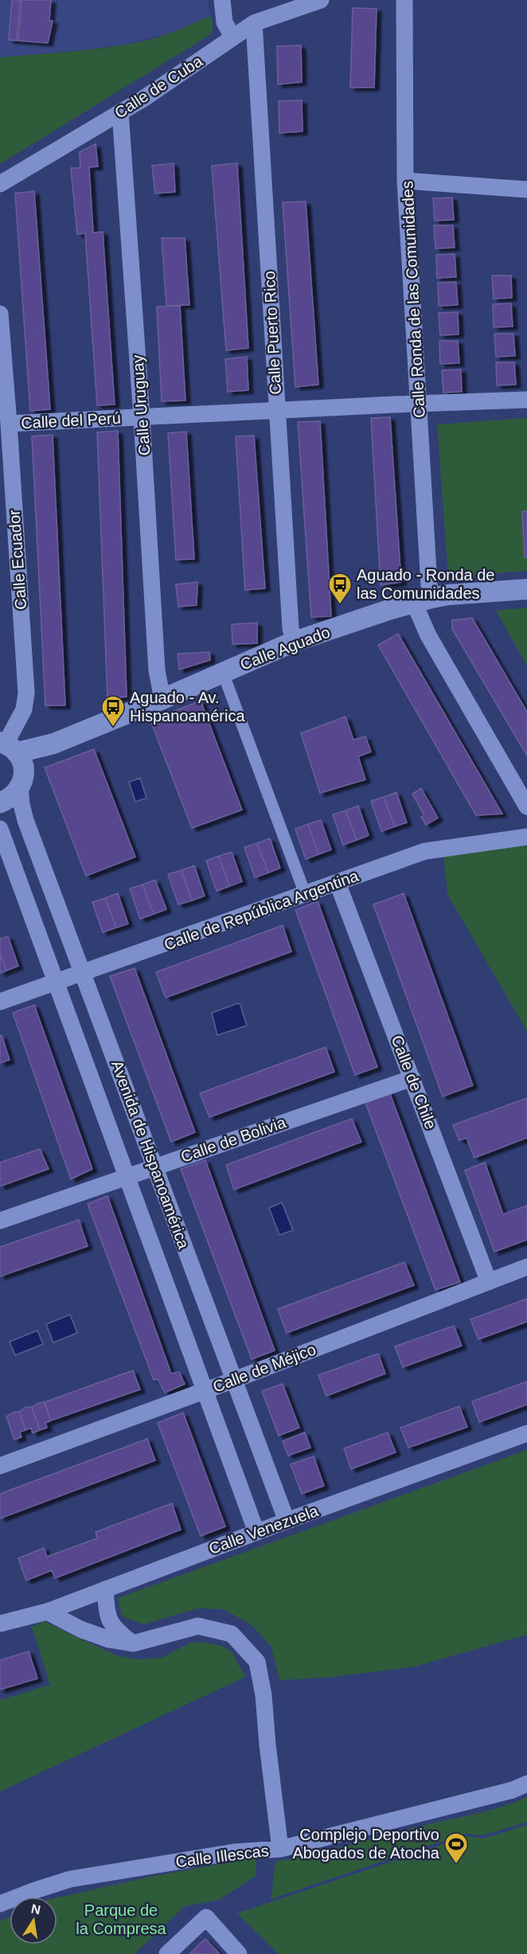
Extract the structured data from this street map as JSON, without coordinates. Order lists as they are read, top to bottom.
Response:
{
  "streets": {
    "street": [
      "Calle de Cuba",
      "Calle Ronda de las Comunidades",
      "Calle Puerto Rico",
      "Calle Uruguay",
      "Calle del Perú",
      "Calle Ecuador",
      "Calle Aguado",
      "Calle de República Argentina",
      "Calle de Chile",
      "Calle de Bolivia",
      "Avenida de Hispanoamérica",
      "Calle de Méjico",
      "Calle Venezuela",
      "Calle Illescas"
    ]
  },
  "crossings": [
    ["Calle de Cuba", "Calle Puerto Rico"],
    ["Calle de Cuba", "Calle Uruguay"],
    ["Calle Ronda de las Comunidades", "Calle del Perú"],
    ["Calle Ronda de las Comunidades", "Calle Aguado"],
    ["Calle Puerto Rico", "Calle del Perú"],
    ["Calle Puerto Rico", "Calle Aguado"],
    ["Calle Uruguay", "Calle del Perú"],
    ["Calle Uruguay", "Calle Aguado"],
    ["Calle del Perú", "Calle Ecuador"],
    ["Calle Ecuador", "Calle Aguado"],
    ["Calle Aguado", "Avenida de Hispanoamérica"],
    ["Calle de República Argentina", "Calle de Chile"],
    ["Calle de República Argentina", "Avenida de Hispanoamérica"],
    ["Calle de Chile", "Calle de Bolivia"],
    ["Calle de Chile", "Calle de Méjico"],
    ["Calle de Bolivia", "Avenida de Hispanoamérica"],
    ["Avenida de Hispanoamérica", "Calle de Méjico"],
    ["Avenida de Hispanoamérica", "Calle Venezuela"]
  ],
  "parks": ["Parque de la Compresa"],
  "places": {
    "bus stop": ["Aguado - Ronda de las Comunidades", "Aguado - Av. Hispanoamérica"],
    "sports": ["Complejo Deportivo Abogados de Atocha"]
  },
  "north": "top"
}
